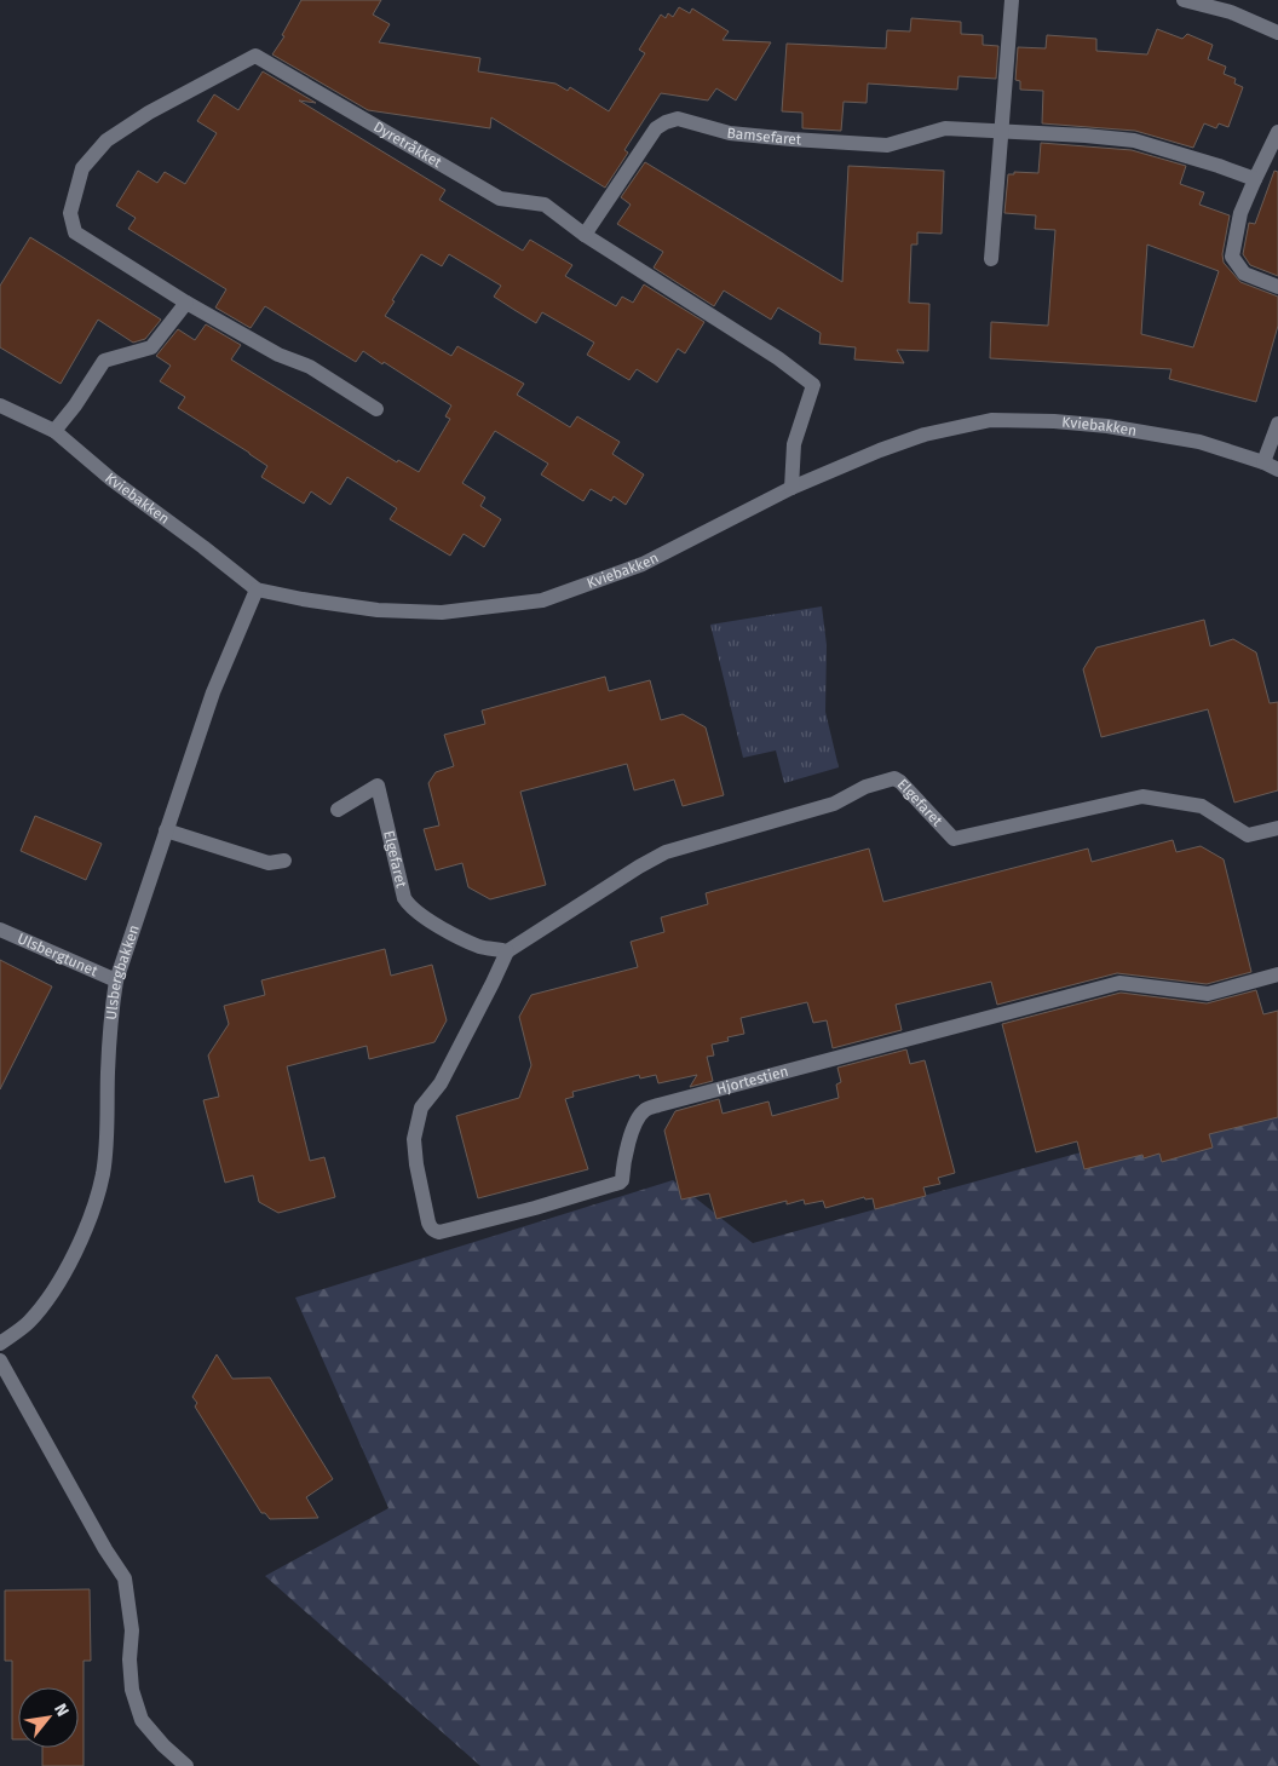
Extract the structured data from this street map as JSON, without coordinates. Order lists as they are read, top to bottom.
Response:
{
  "streets": {
    "street": [
      "Bamsefaret",
      "Dyretråkket",
      "Kviebakken",
      "Elgefaret",
      "Ulsbergtunet",
      "Ulsbergbakken",
      "Hjortestien"
    ]
  },
  "crossings": [
    ["Bamsefaret", "Dyretråkket"],
    ["Dyretråkket", "Kviebakken"],
    ["Kviebakken", "Ulsbergbakken"],
    ["Elgefaret", "Hjortestien"],
    ["Ulsbergtunet", "Ulsbergbakken"]
  ],
  "north": "top right"
}
